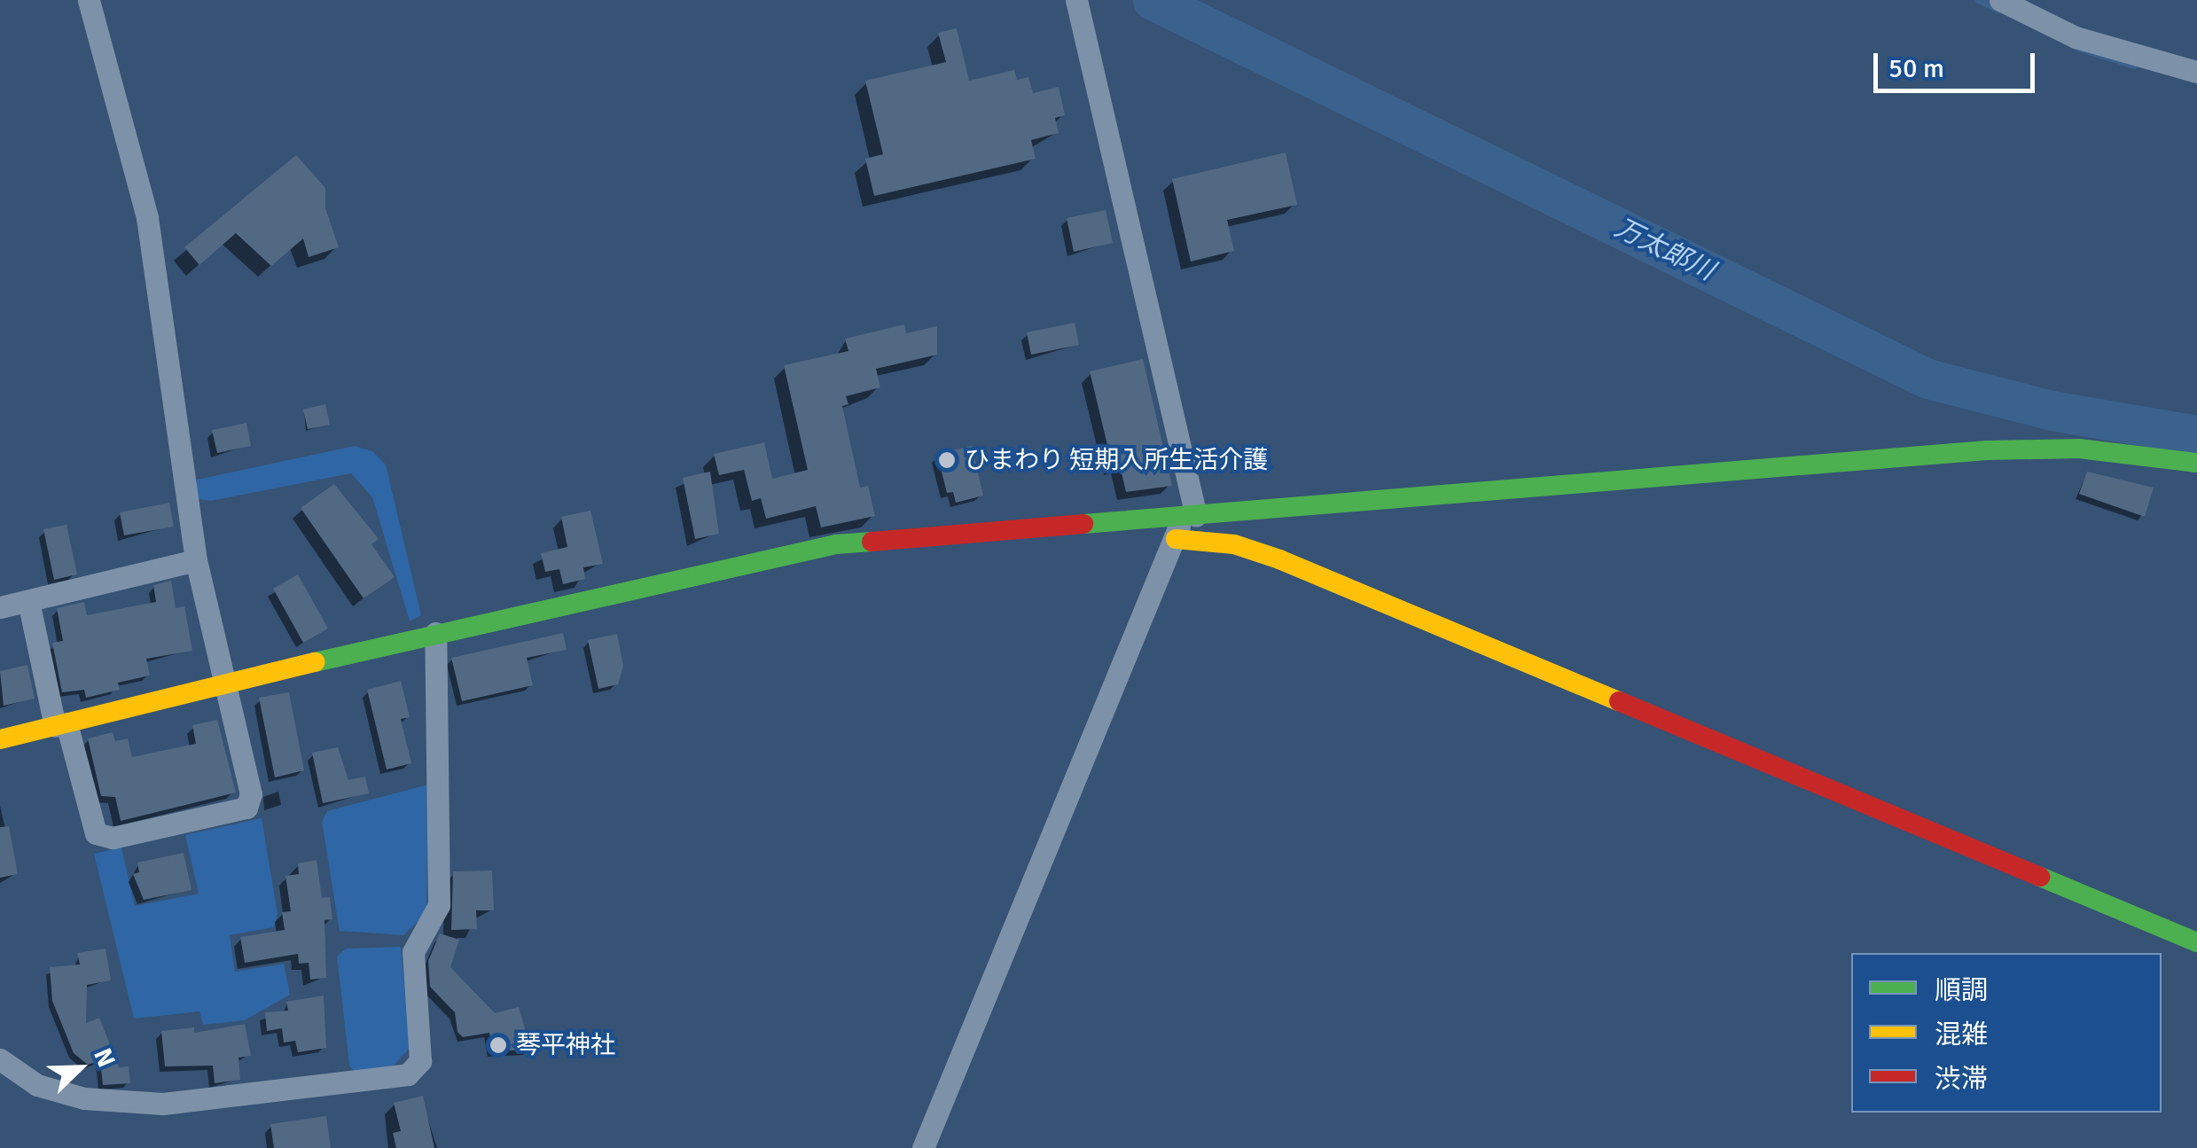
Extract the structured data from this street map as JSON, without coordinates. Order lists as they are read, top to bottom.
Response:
{
  "water": ["万太郎川"],
  "places": ["ひまわり 短期入所生活介護", "琴平神社"],
  "legend": ["順調", "混雑", "渋滞"],
  "scale_bar": "50 m",
  "north": "top right"
}
